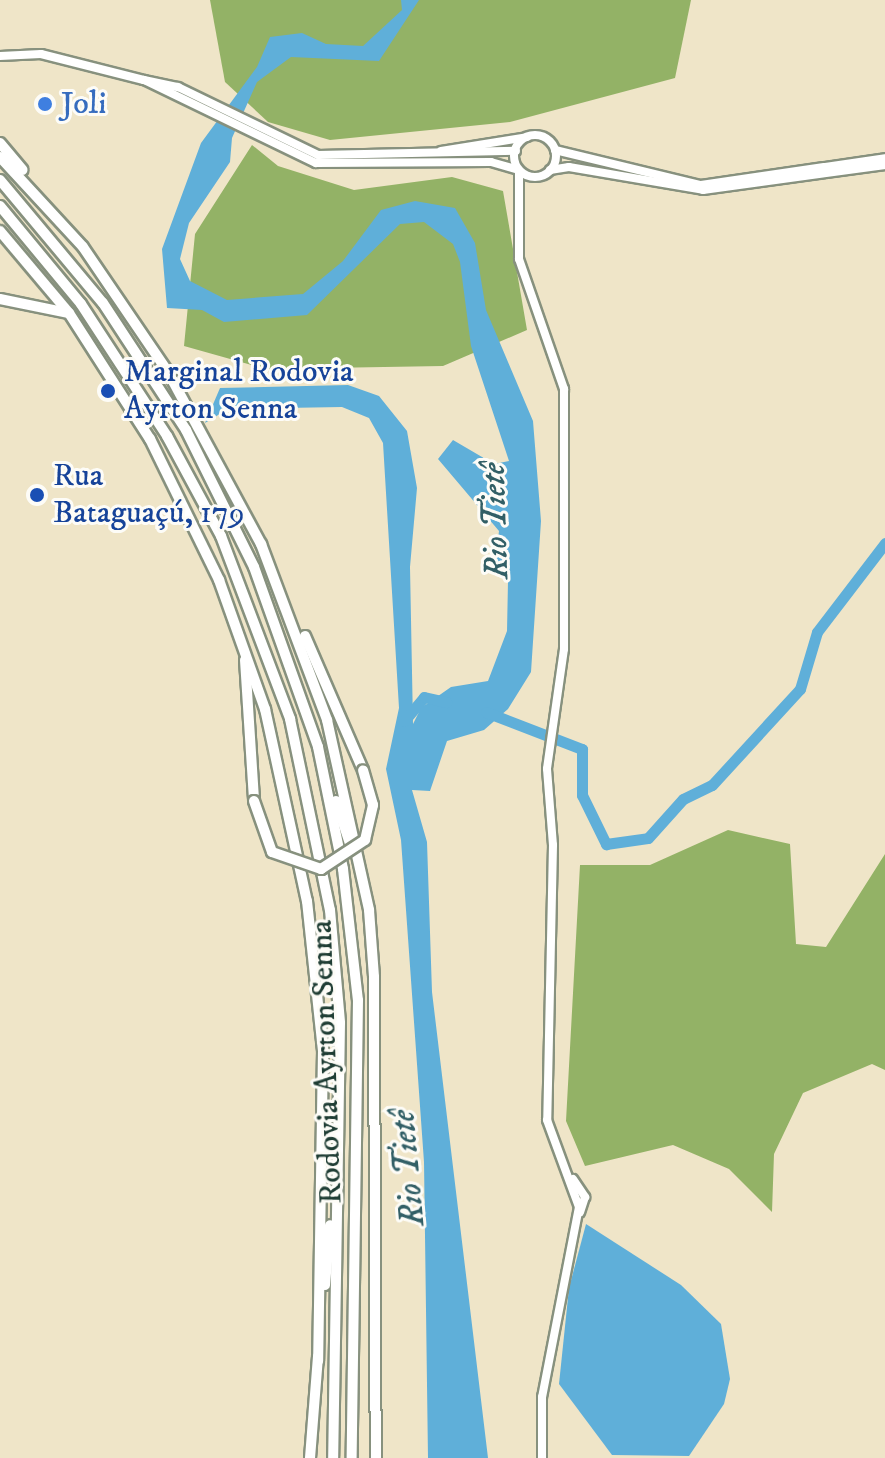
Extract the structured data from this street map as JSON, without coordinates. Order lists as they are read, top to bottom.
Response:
{
  "streets": {
    "highway": ["Rodovia Ayrton Senna"]
  },
  "water": ["Rio Tietê"],
  "places": ["Joli", "Marginal Rodovia Ayrton Senna", "Rua Bataguaçú, 179"]
}
